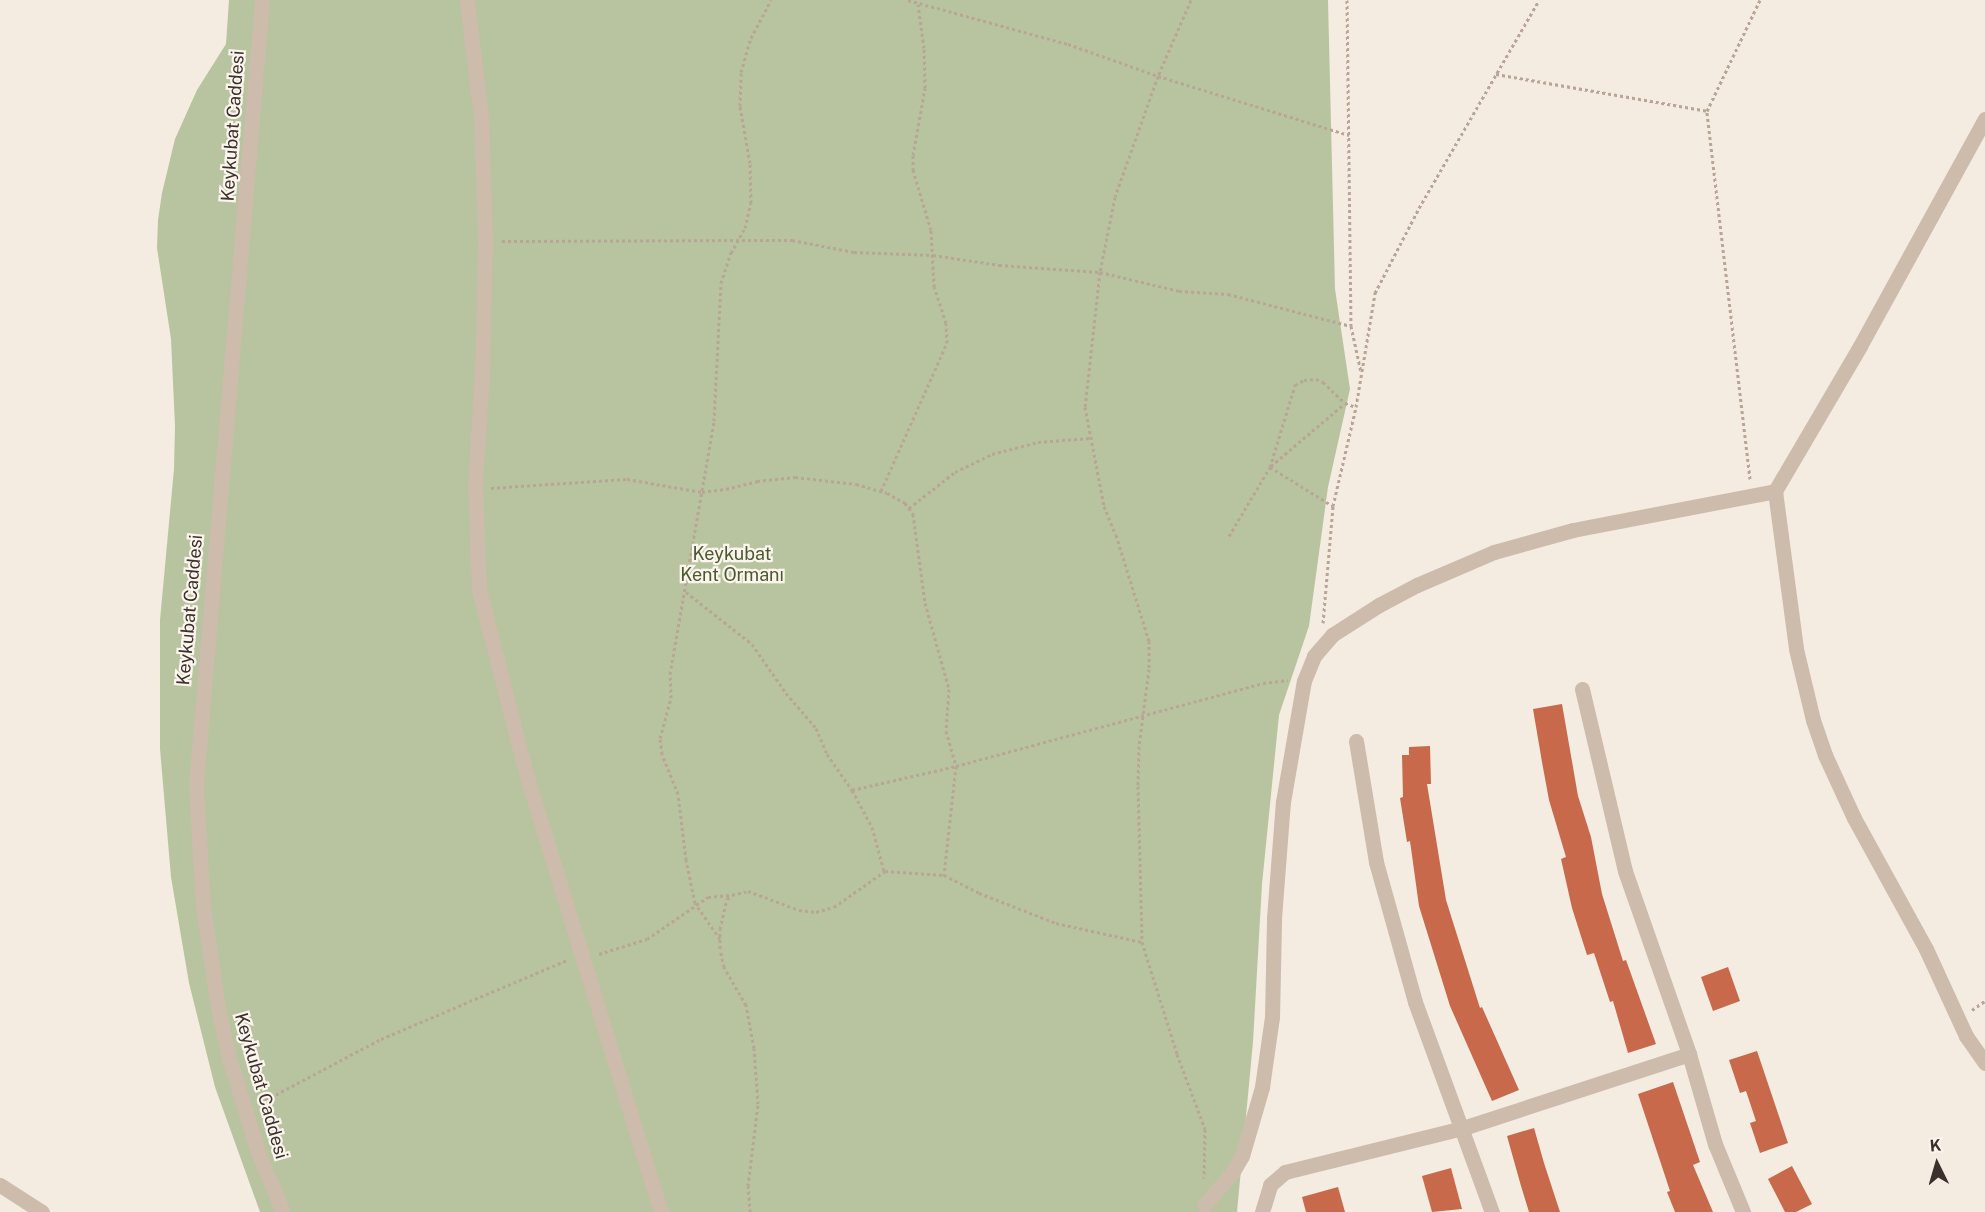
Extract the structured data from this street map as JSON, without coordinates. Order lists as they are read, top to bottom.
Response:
{
  "streets": {
    "street": ["Keykubat Caddesi"]
  },
  "parks": ["Keykubat Kent Ormanı"],
  "north": "top"
}
